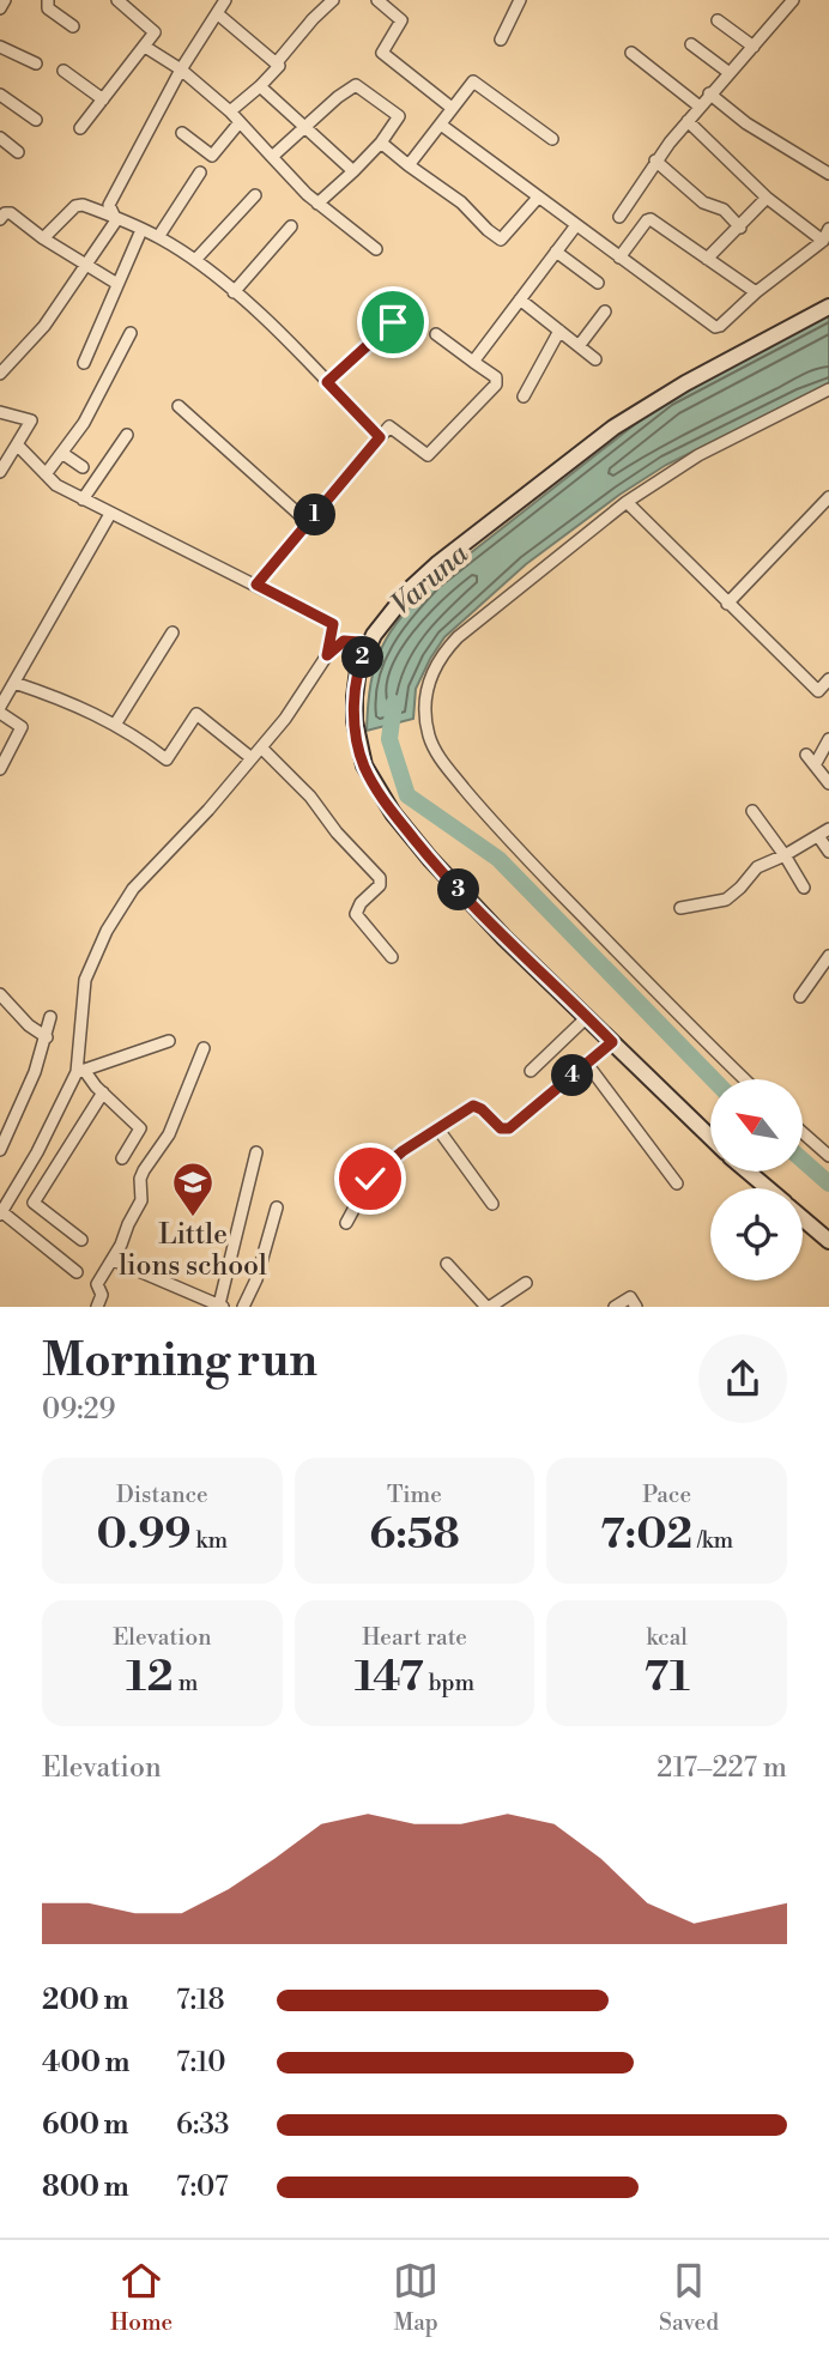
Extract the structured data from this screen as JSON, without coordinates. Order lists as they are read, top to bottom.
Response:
{
  "water": ["Varuna"],
  "places": {
    "school or university": ["Little lions school"]
  },
  "north": "top left",
  "page": {
    "pins": [
      "1",
      "2",
      "3",
      "4"
    ],
    "heading": ["Morning run", "09:29"],
    "stats": [
      ["Distance", "0.99 km"],
      ["Time", "6:58"],
      ["Pace", "7:02 /km"],
      ["Elevation", "12 m"],
      ["Heart rate", "147 bpm"],
      ["kcal", "71"]
    ],
    "chart": ["Elevation", "217–227 m"],
    "list": [
      {
        "name": "200 m",
        "note": "7:18"
      },
      {
        "name": "400 m",
        "note": "7:10"
      },
      {
        "name": "600 m",
        "note": "6:33"
      },
      {
        "name": "800 m",
        "note": "7:07"
      }
    ],
    "tabs": ["Home", "Map", "Saved"]
  }
}
